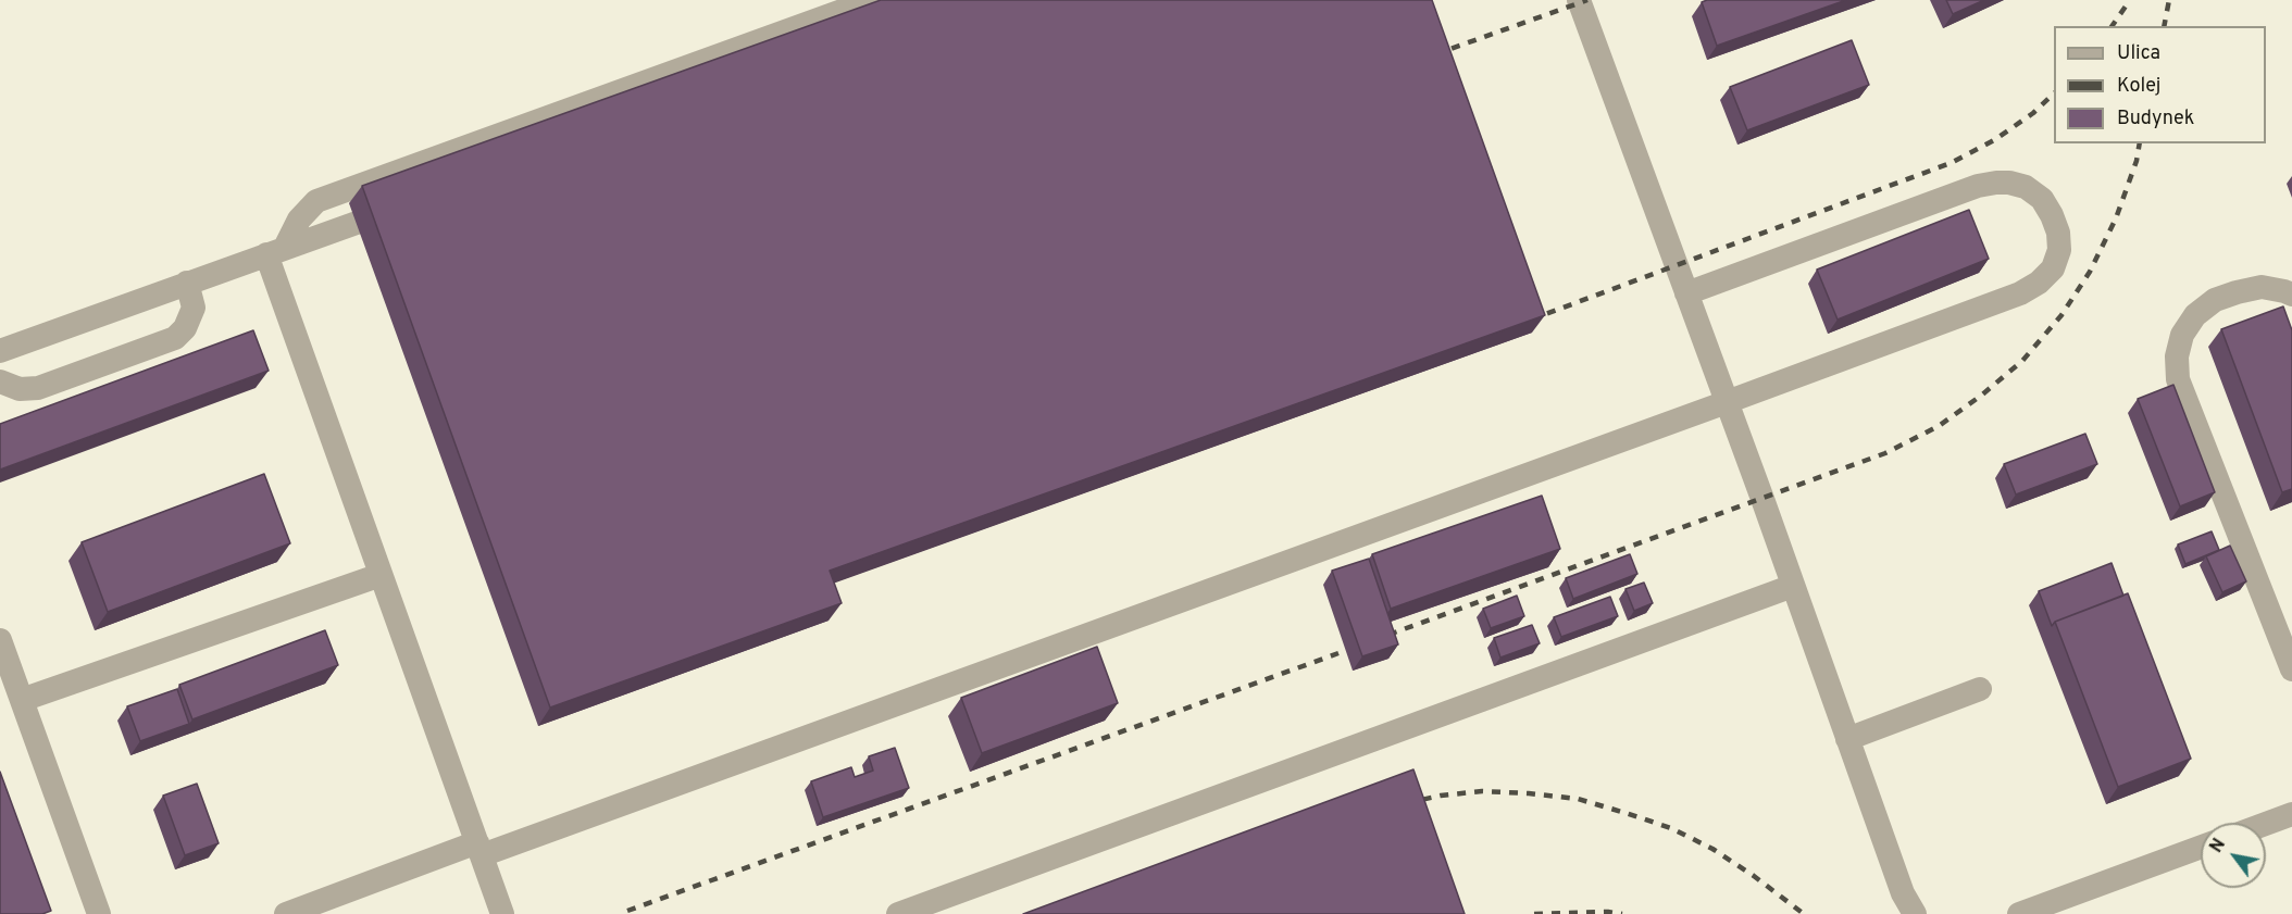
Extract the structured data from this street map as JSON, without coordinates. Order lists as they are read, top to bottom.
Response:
{
  "legend": ["Ulica", "Kolej", "Budynek"],
  "north": "top left"
}
